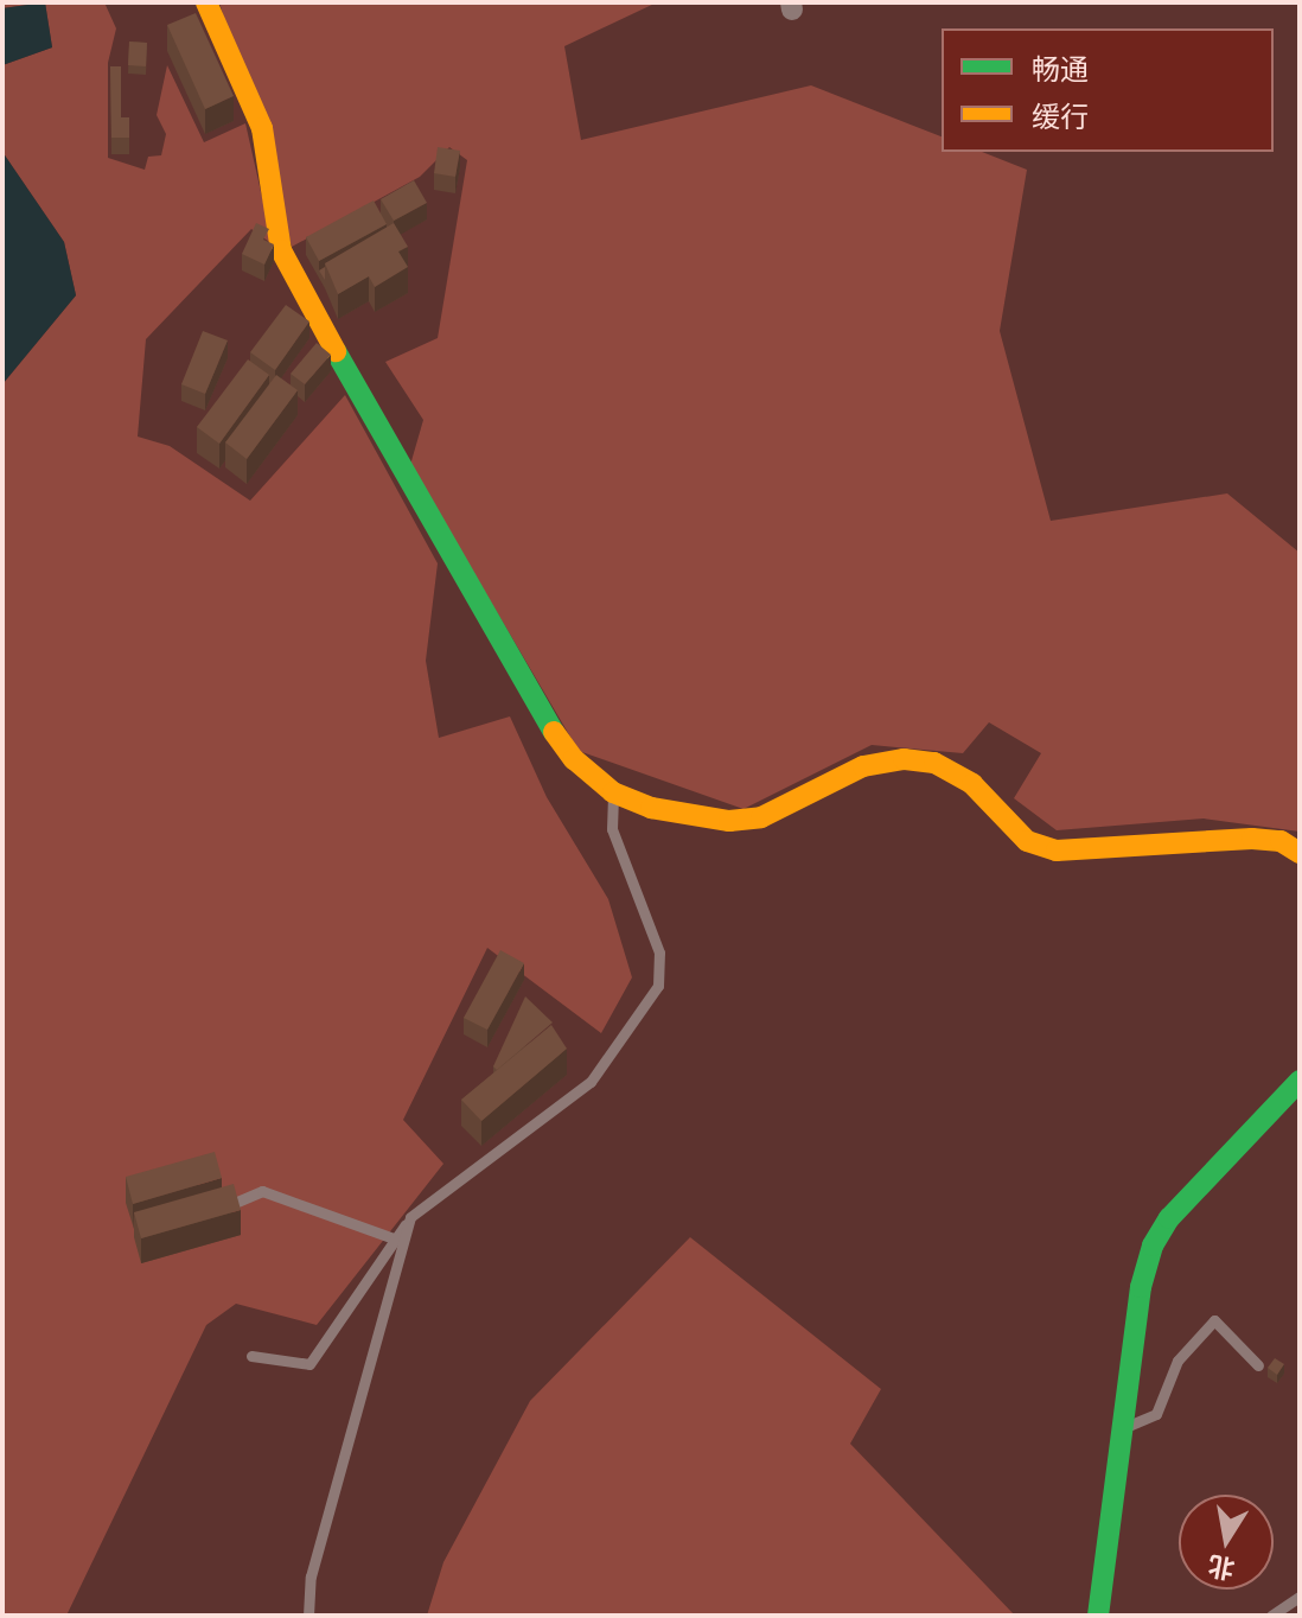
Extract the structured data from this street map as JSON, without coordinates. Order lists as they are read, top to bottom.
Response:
{
  "legend": ["畅通", "缓行"],
  "north": "bottom"
}
